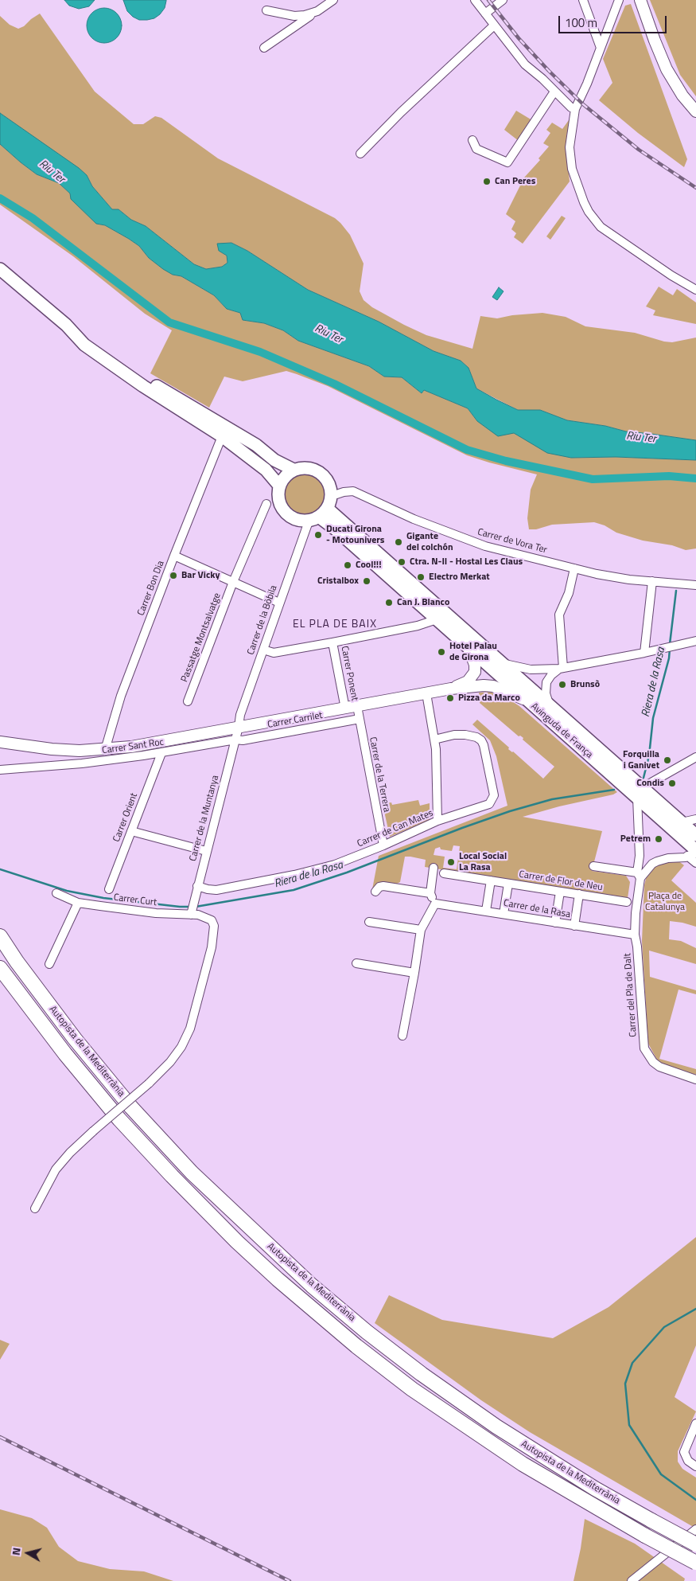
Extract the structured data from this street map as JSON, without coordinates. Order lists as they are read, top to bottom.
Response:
{
  "streets": {
    "highway": ["Autopista de la Mediterrània"],
    "main road": ["Avinguda de França"],
    "street": [
      "Carrer de Vora Ter",
      "Carrer Bon Dia",
      "Carrer de la Bòbila",
      "Passatge Montsalvatge",
      "Carrer Ponent",
      "Carrer Carrilet",
      "Carrer Sant Roc",
      "Carrer de la Terrera",
      "Carrer Orient",
      "Carrer de la Muntanya",
      "Carrer de Can Mates",
      "Carrer de Flor de Neu",
      "Carrer Curt",
      "Carrer de la Rasa",
      "Carrer del Pla de Dalt"
    ]
  },
  "crossings": [
    ["Carrer de Vora Ter", "Carrer de la Bòbila"],
    ["Carrer de Vora Ter", "Avinguda de França"],
    ["Carrer de la Bòbila", "Avinguda de França"],
    ["Carrer de la Bòbila", "Carrer de la Muntanya"],
    ["Carrer Carrilet", "Carrer Sant Roc"],
    ["Carrer Carrilet", "Carrer de la Terrera"],
    ["Carrer Carrilet", "Carrer de la Muntanya"],
    ["Carrer Sant Roc", "Carrer Orient"],
    ["Carrer Sant Roc", "Carrer de la Muntanya"],
    ["Carrer de la Terrera", "Carrer de Can Mates"],
    ["Carrer de la Muntanya", "Carrer de Can Mates"],
    ["Carrer de la Muntanya", "Carrer Curt"],
    ["Carrer de la Rasa", "Carrer del Pla de Dalt"]
  ],
  "districts": ["EL PLA DE BAIX"],
  "water": ["Riu Ter", "Riera de la Rasa"],
  "parks": ["Plaça de Catalunya"],
  "places": [
    "Can Peres",
    "Ducati Girona - Motounivers",
    "Gigante del colchón",
    "Ctra. N-II - Hostal Les Claus",
    "Cool!!!",
    "Bar Vicky",
    "Electro Merkat",
    "Cristalbox",
    "Can J. Blanco",
    "Hotel Palau de Girona",
    "Brunsò",
    "Pizza da Marco",
    "Forquilla i Ganivet",
    "Condis",
    "Petrem",
    "Local Social La Rasa"
  ],
  "scale_bar": "100 m",
  "north": "left"
}
